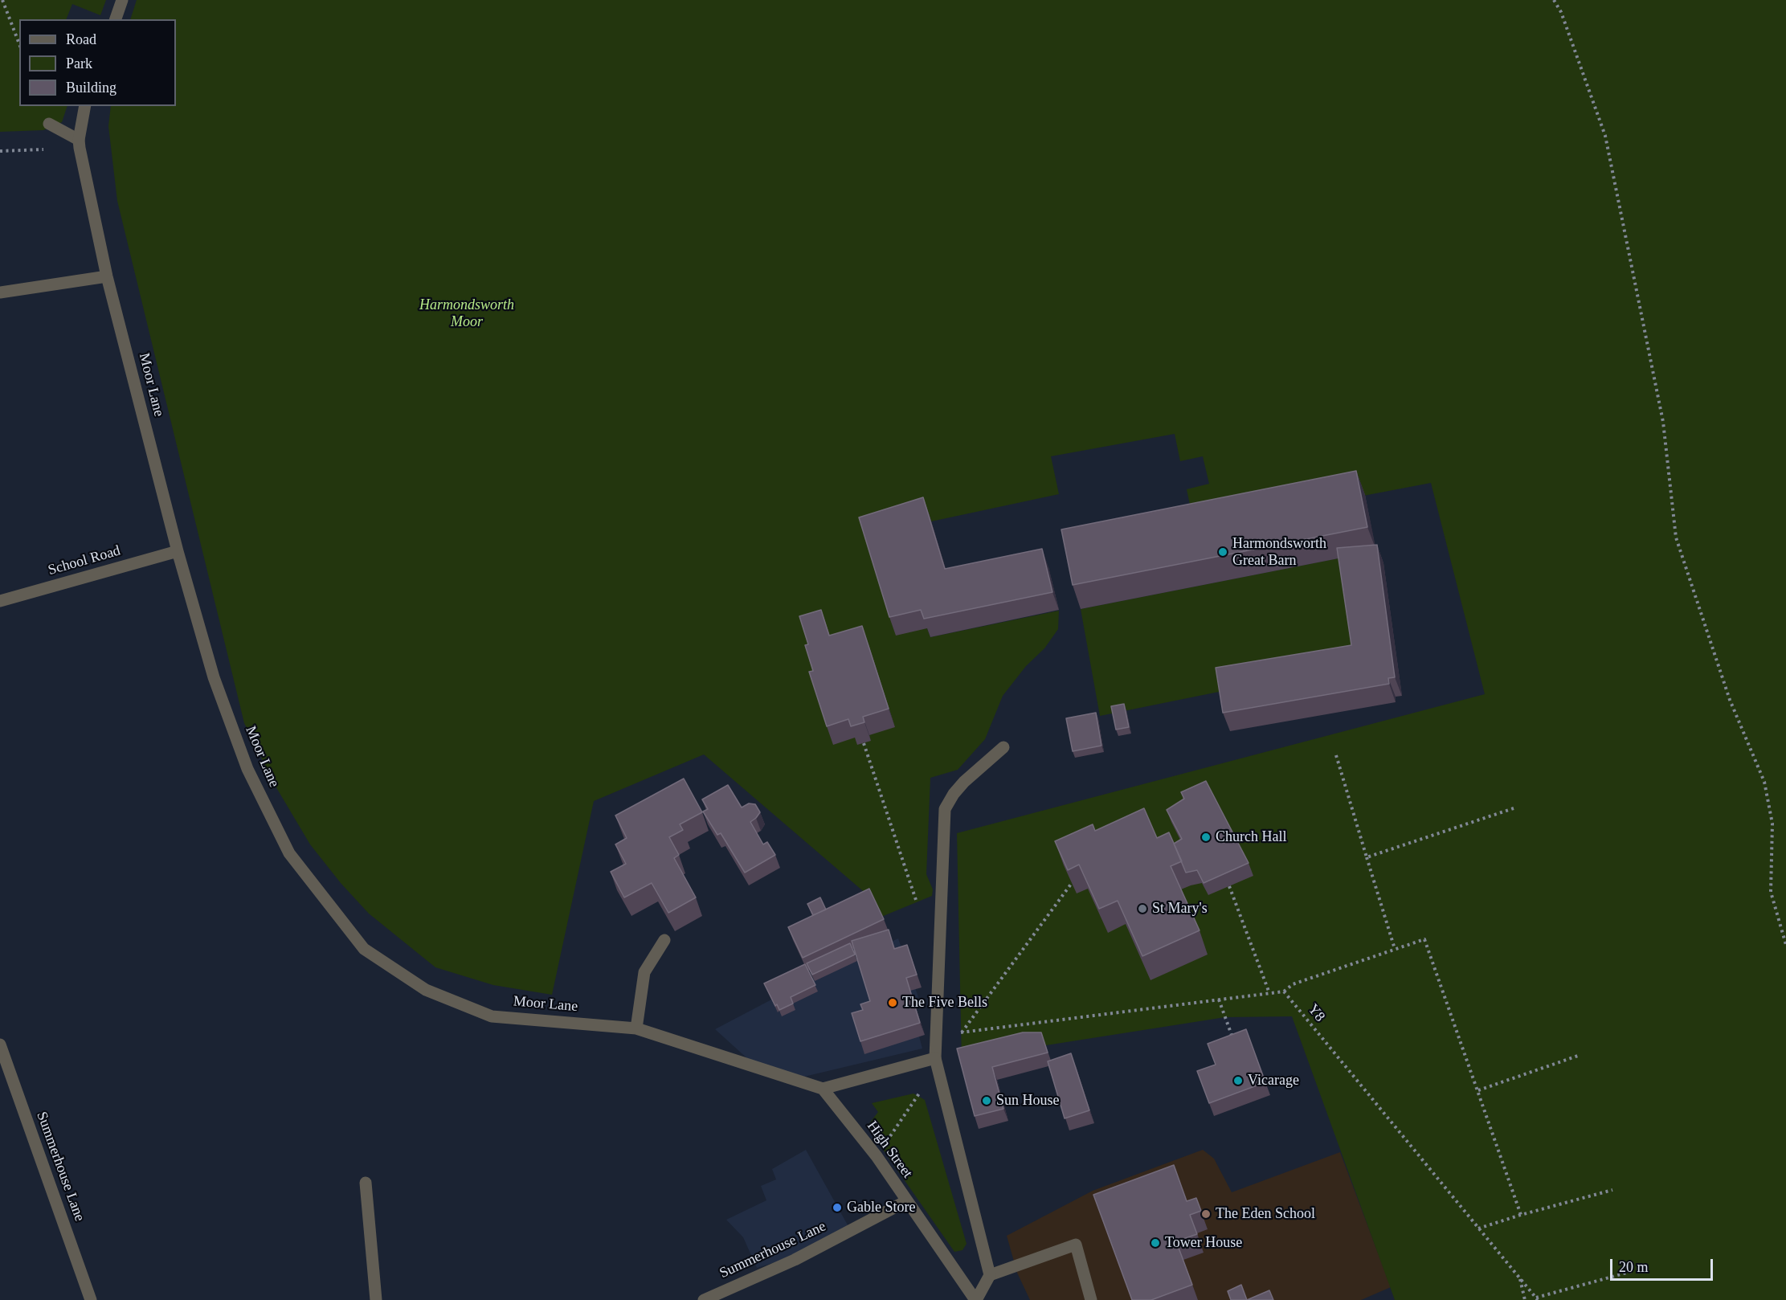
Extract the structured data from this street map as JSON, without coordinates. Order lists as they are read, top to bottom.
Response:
{
  "streets": {
    "street": [
      "Moor Lane",
      "School Road",
      "High Street",
      "Summerhouse Lane"
    ],
    "path": ["Y8"]
  },
  "crossings": [
    ["Moor Lane", "School Road"],
    ["Moor Lane", "High Street"],
    ["High Street", "Summerhouse Lane"]
  ],
  "parks": ["Harmondsworth Moor"],
  "places": [
    "Harmondsworth Great Barn",
    "Church Hall",
    "St Mary's",
    "The Five Bells",
    "Vicarage",
    "Sun House",
    "Gable Store",
    "The Eden School",
    "Tower House"
  ],
  "legend": ["Road", "Park", "Building"],
  "scale_bar": "20 m"
}
